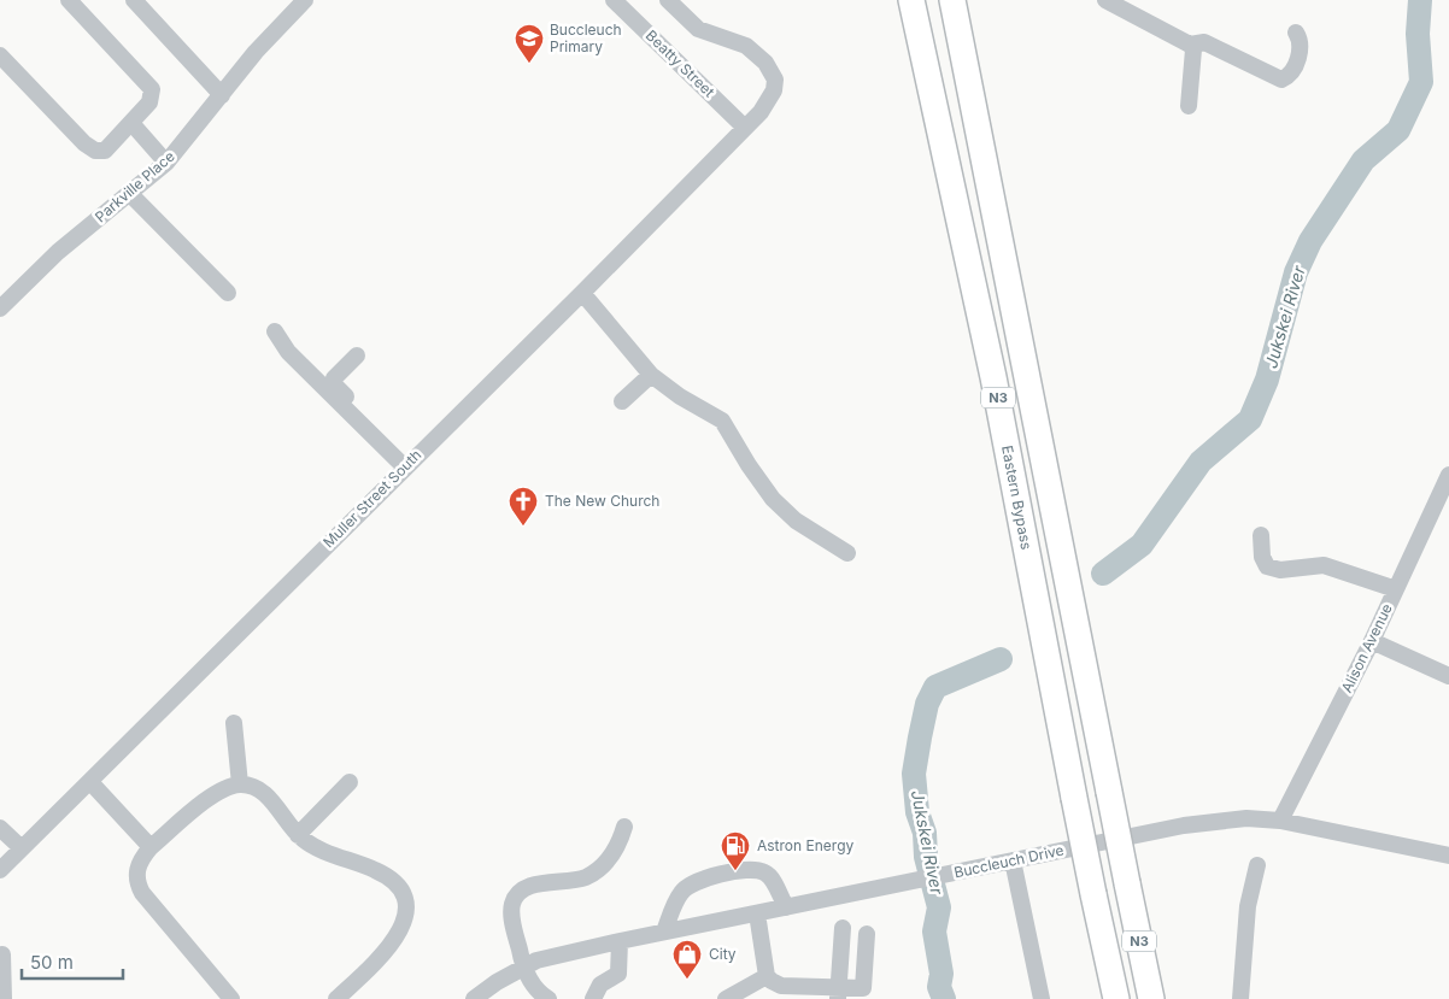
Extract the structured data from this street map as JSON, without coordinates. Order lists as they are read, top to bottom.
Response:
{
  "streets": {
    "highway": ["N3", "Eastern Bypass"],
    "street": [
      "Beatty Street",
      "Parkville Place",
      "Muller Street South",
      "Alison Avenue",
      "Buccleuch Drive"
    ]
  },
  "crossings": [
    ["Beatty Street", "Muller Street South"],
    ["Alison Avenue", "Buccleuch Drive"]
  ],
  "water": ["Jukskei River"],
  "places": {
    "school or university": ["Buccleuch Primary"],
    "church": ["The New Church"],
    "fuel station": ["Astron Energy"],
    "shop": ["City"]
  },
  "scale_bar": "50 m"
}
